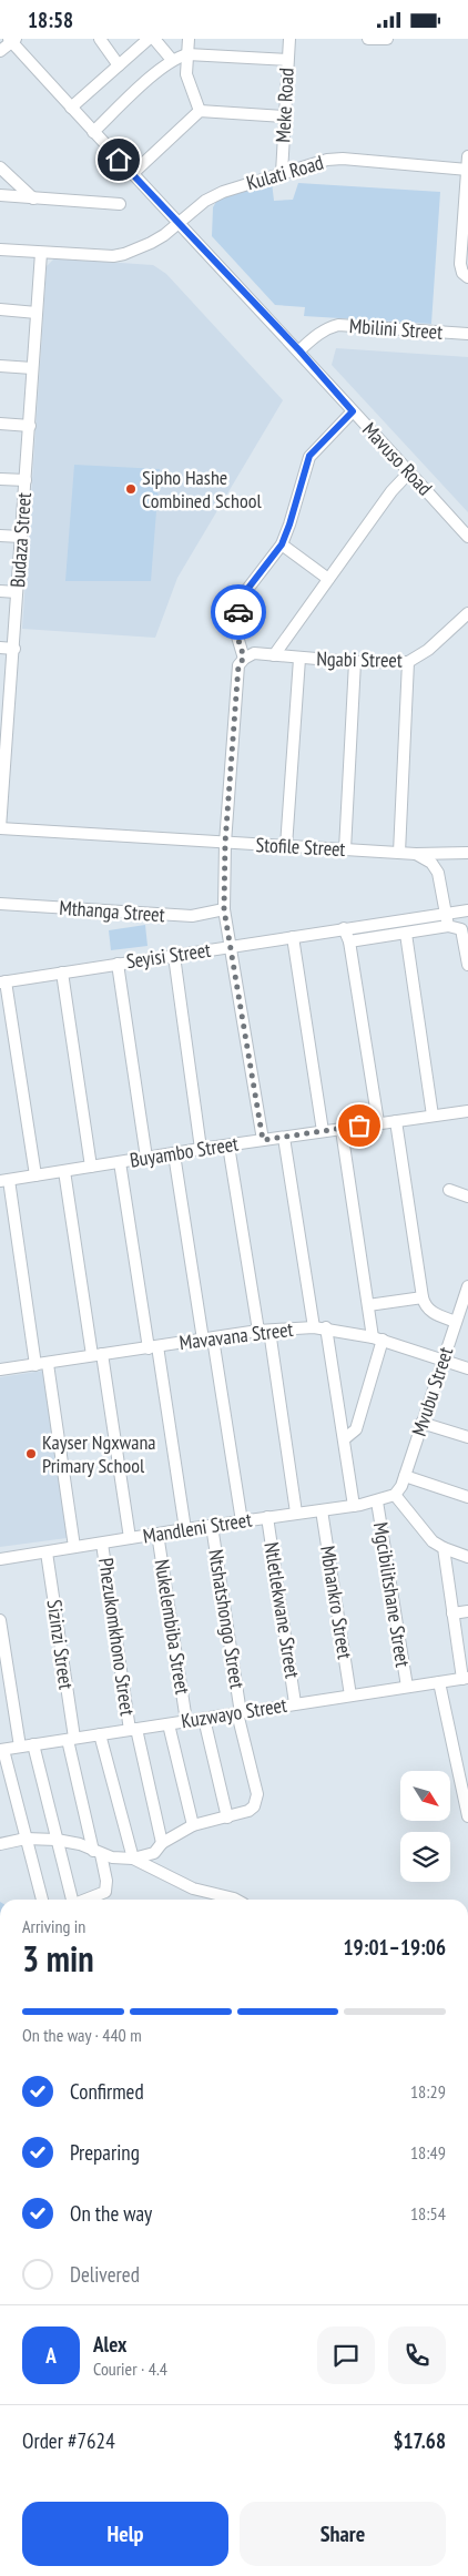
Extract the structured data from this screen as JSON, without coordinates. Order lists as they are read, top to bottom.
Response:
{
  "streets": {
    "street": [
      "Meke Road",
      "Kulati Road",
      "Mbilini Street",
      "Mavuso Road",
      "Budaza Street",
      "Ngabi Street",
      "Stofile Street",
      "Mthanga Street",
      "Seyisi Street",
      "Buyambo Street",
      "Mavavana Street",
      "Mvubu Street",
      "Mandleni Street",
      "Mgcibilitshane Street",
      "Mbhankro Street",
      "Ntletlekwane Street",
      "Ntshatshongo Street",
      "Nukelembiba Street",
      "Phezukomkhono Street",
      "Sizinzi Street",
      "Kuzwayo Street"
    ]
  },
  "crossings": [
    ["Meke Road", "Kulati Road"],
    ["Kulati Road", "Mavuso Road"],
    ["Kulati Road", "Budaza Street"],
    ["Mbilini Street", "Mavuso Road"],
    ["Budaza Street", "Stofile Street"],
    ["Mavavana Street", "Mvubu Street"],
    ["Mvubu Street", "Mandleni Street"],
    ["Mandleni Street", "Mgcibilitshane Street"],
    ["Mandleni Street", "Mbhankro Street"],
    ["Mandleni Street", "Ntletlekwane Street"],
    ["Mandleni Street", "Ntshatshongo Street"],
    ["Mandleni Street", "Nukelembiba Street"],
    ["Mandleni Street", "Phezukomkhono Street"],
    ["Mandleni Street", "Sizinzi Street"],
    ["Mgcibilitshane Street", "Kuzwayo Street"],
    ["Mbhankro Street", "Kuzwayo Street"],
    ["Ntletlekwane Street", "Kuzwayo Street"],
    ["Ntshatshongo Street", "Phezukomkhono Street"],
    ["Ntshatshongo Street", "Kuzwayo Street"],
    ["Nukelembiba Street", "Kuzwayo Street"],
    ["Phezukomkhono Street", "Kuzwayo Street"],
    ["Sizinzi Street", "Kuzwayo Street"]
  ],
  "places": ["Sipho Hashe Combined School", "Kayser Ngxwana Primary School"],
  "north": "bottom right",
  "page": {
    "status": "18:58",
    "heading": ["3 min", "Arriving in", "19:01–19:06"],
    "panel": [
      "Alex",
      "Courier · 4.4",
      "Order #7624",
      "$17.68"
    ],
    "bar": "On the way · 440 m",
    "list": [
      ["Confirmed", "18:29"],
      ["Preparing", "18:49"],
      ["On the way", "18:54"],
      "Delivered"
    ],
    "round": "A",
    "buttons": ["Help", "Share"]
  }
}
